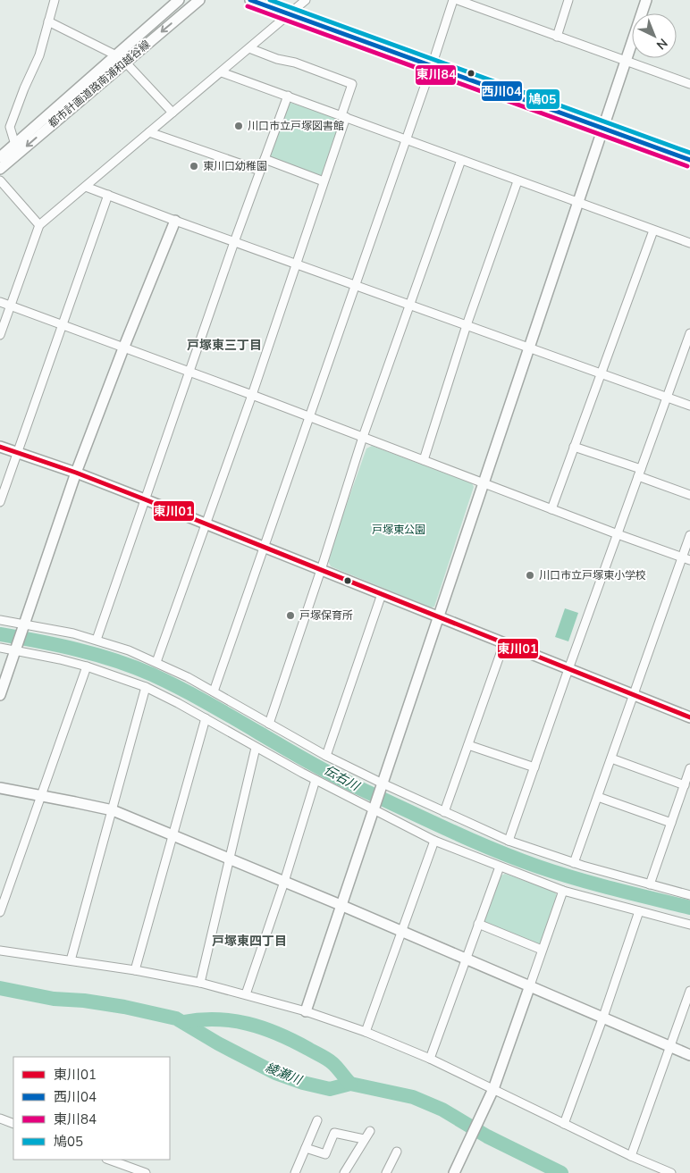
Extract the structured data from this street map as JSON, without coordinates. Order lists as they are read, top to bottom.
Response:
{
  "streets": {
    "street": ["都市計画道路南浦和越谷線"]
  },
  "districts": ["戸塚東三丁目", "戸塚東四丁目"],
  "water": ["伝右川", "綾瀬川"],
  "parks": ["戸塚東公園"],
  "places": [
    "川口市立戸塚図書館",
    "東川口幼稚園",
    "川口市立戸塚東小学校",
    "戸塚保育所"
  ],
  "lines": [
    "transit line 西川04",
    "transit line 鳩05",
    "transit line 東川84",
    "transit line 東川01"
  ],
  "legend": [
    "東川01",
    "西川04",
    "東川84",
    "鳩05"
  ],
  "north": "bottom right"
}
